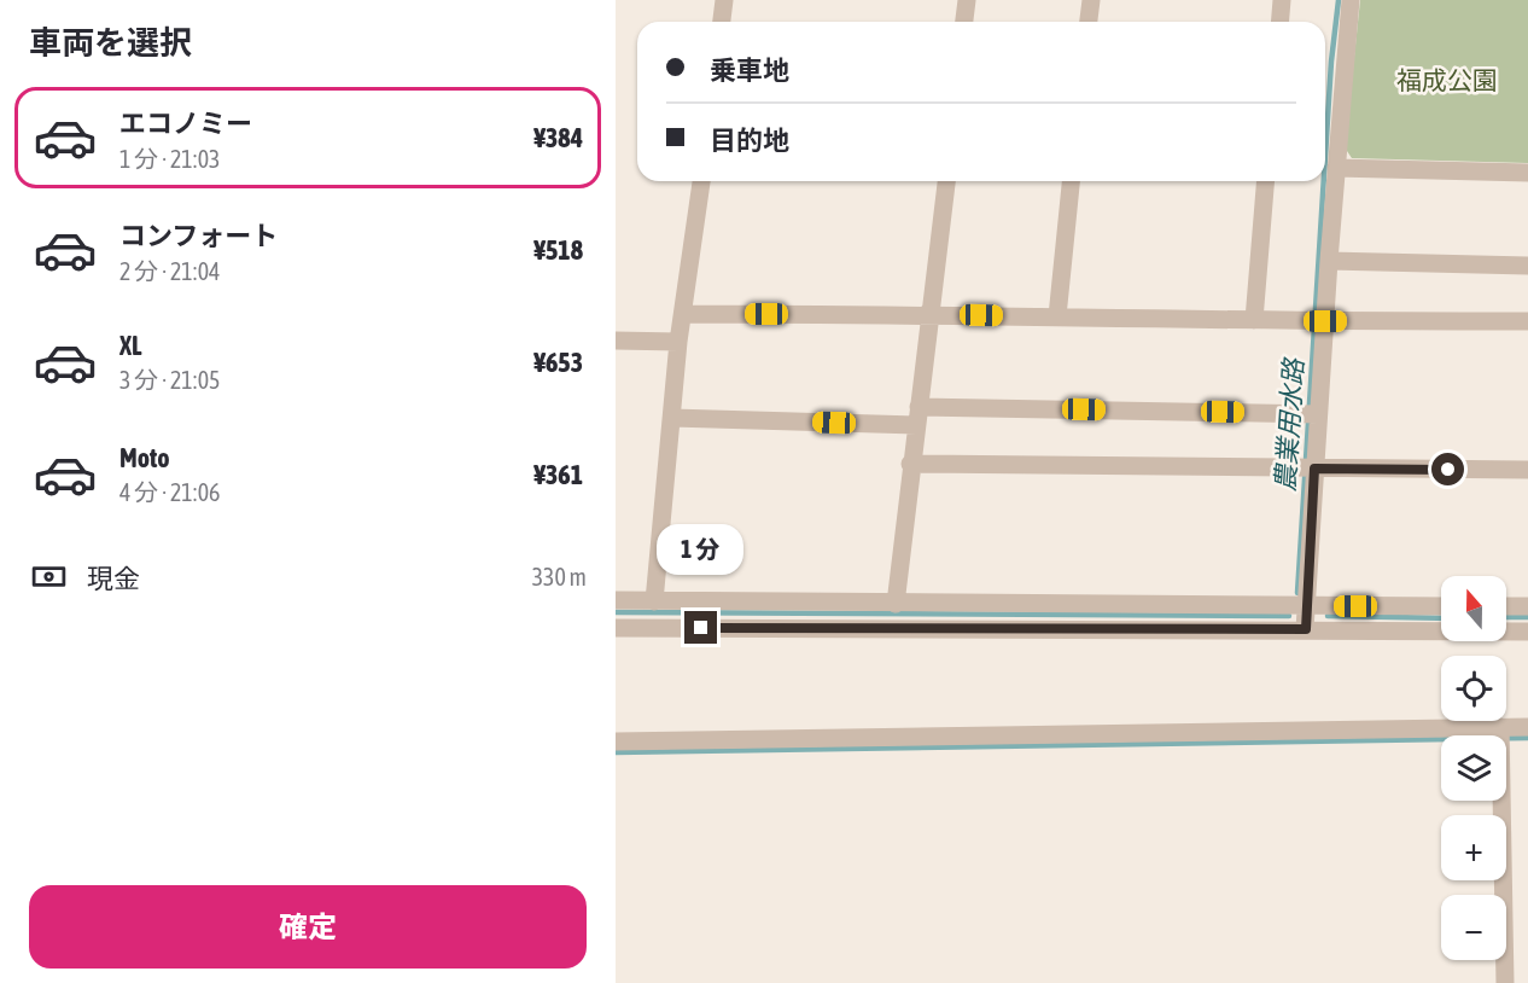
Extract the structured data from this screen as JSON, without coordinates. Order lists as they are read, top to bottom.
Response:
{
  "water": ["農業用水路"],
  "parks": ["福成公園"],
  "north": "top",
  "page": {
    "heading": "車両を選択",
    "banner": ["乗車地", "目的地"],
    "list": [
      {
        "name": "エコノミー",
        "note": "1 分 · 21:03",
        "value": "¥384"
      },
      {
        "name": "コンフォート",
        "note": "2 分 · 21:04",
        "value": "¥518"
      },
      {
        "name": "XL",
        "note": "3 分 · 21:05",
        "value": "¥653"
      },
      {
        "name": "Moto",
        "note": "4 分 · 21:06",
        "value": "¥361"
      }
    ],
    "bubble": "1 分",
    "pay": ["現金", "330 m"],
    "map_buttons": ["+", "−"],
    "buttons": "確定"
  }
}
